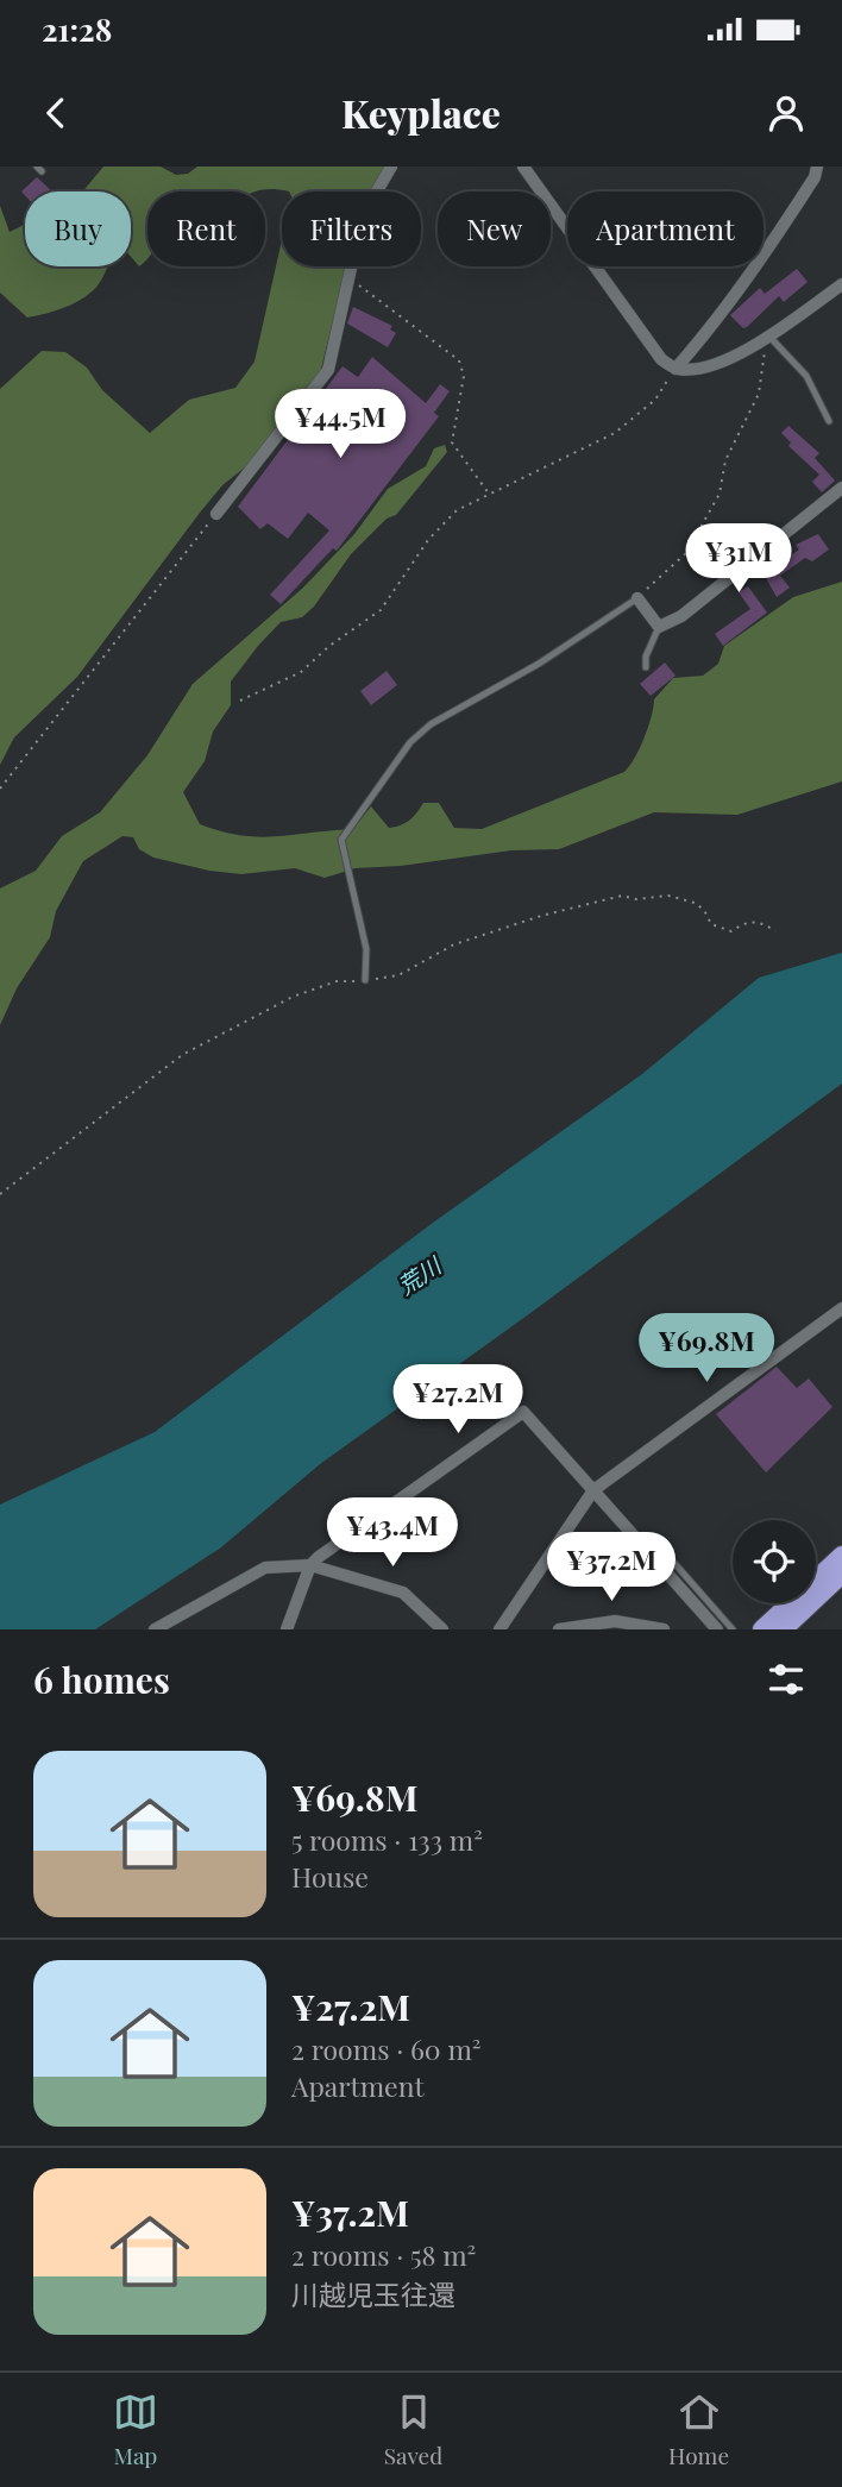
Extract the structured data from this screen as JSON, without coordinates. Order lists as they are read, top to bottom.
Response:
{
  "water": ["荒川"],
  "page": {
    "status": "21:28",
    "header": "Keyplace",
    "chip": [
      "Buy",
      "Rent",
      "Filters",
      "New",
      "Apartment"
    ],
    "price": [
      "¥44.5M",
      "¥31M",
      "¥69.8M",
      "¥27.2M",
      "¥43.4M",
      "¥37.2M"
    ],
    "heading": "6 homes",
    "list": [
      {
        "name": "¥69.8M",
        "note": "5 rooms · 133 m² · House"
      },
      {
        "name": "¥27.2M",
        "note": "2 rooms · 60 m² · Apartment"
      },
      {
        "name": "¥37.2M",
        "note": "2 rooms · 58 m² · 川越児玉往還"
      }
    ],
    "tabs": ["Map", "Saved", "Home"]
  }
}
